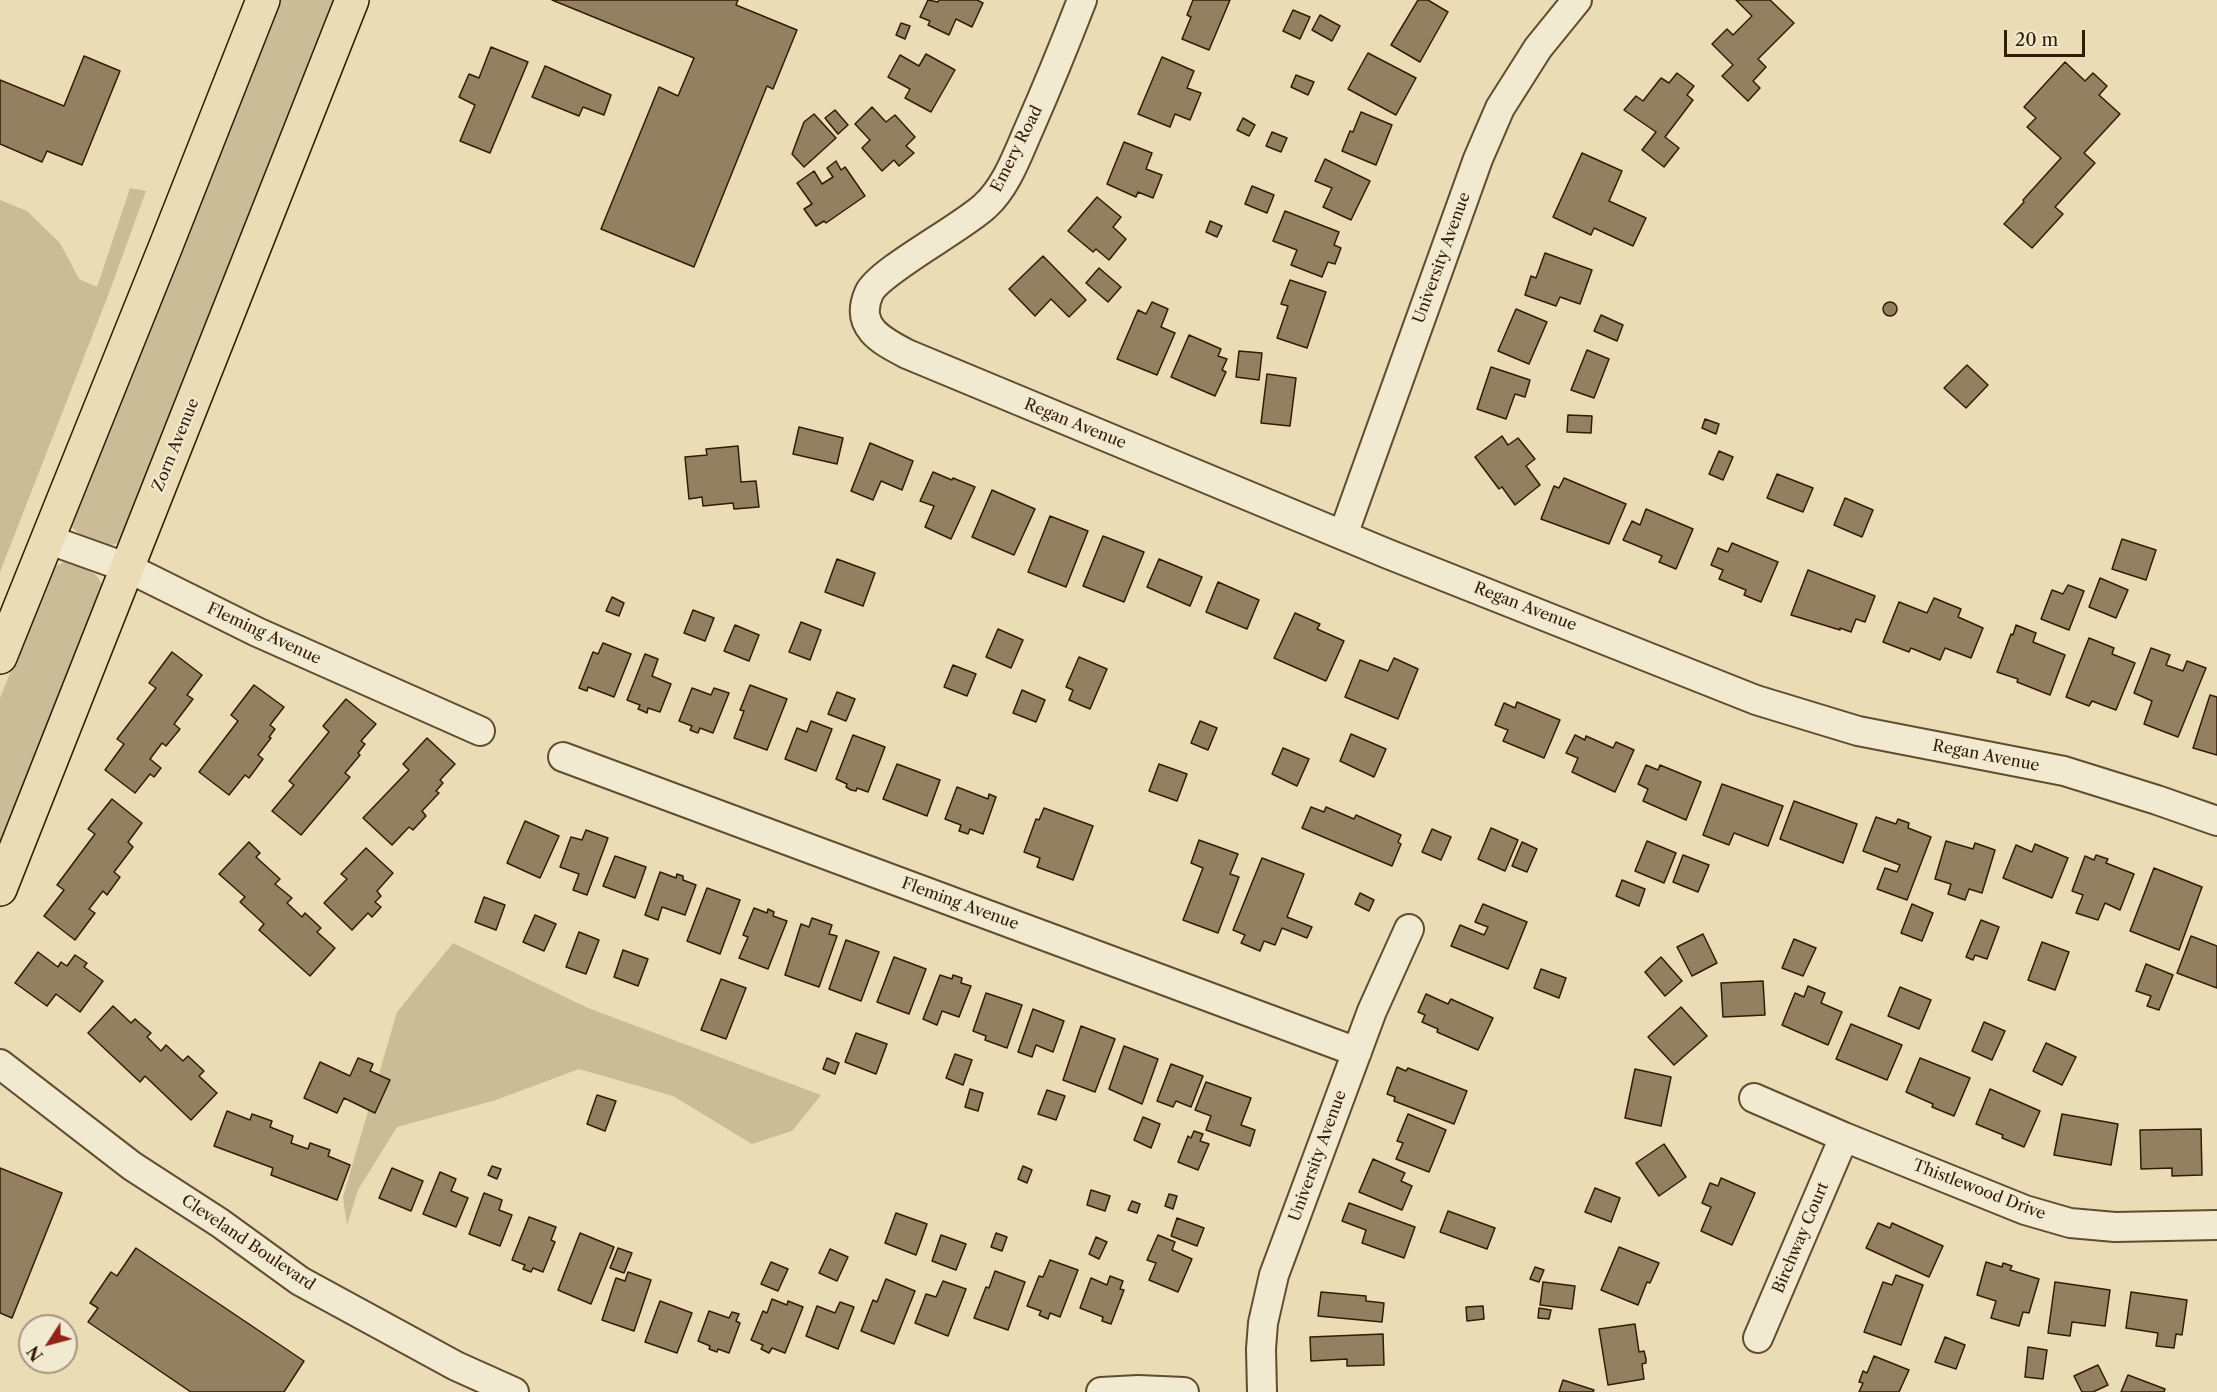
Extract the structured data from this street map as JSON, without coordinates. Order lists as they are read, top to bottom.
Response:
{
  "streets": {
    "main road": ["Zorn Avenue"],
    "street": [
      "Emery Road",
      "University Avenue",
      "Regan Avenue",
      "Fleming Avenue",
      "Thistlewood Drive",
      "Birchway Court",
      "Cleveland Boulevard"
    ]
  },
  "crossings": [
    ["Emery Road", "Regan Avenue"],
    ["University Avenue", "Regan Avenue"],
    ["University Avenue", "Fleming Avenue"],
    ["Zorn Avenue", "Fleming Avenue"],
    ["Thistlewood Drive", "Birchway Court"]
  ],
  "scale_bar": "20 m",
  "north": "bottom left"
}
